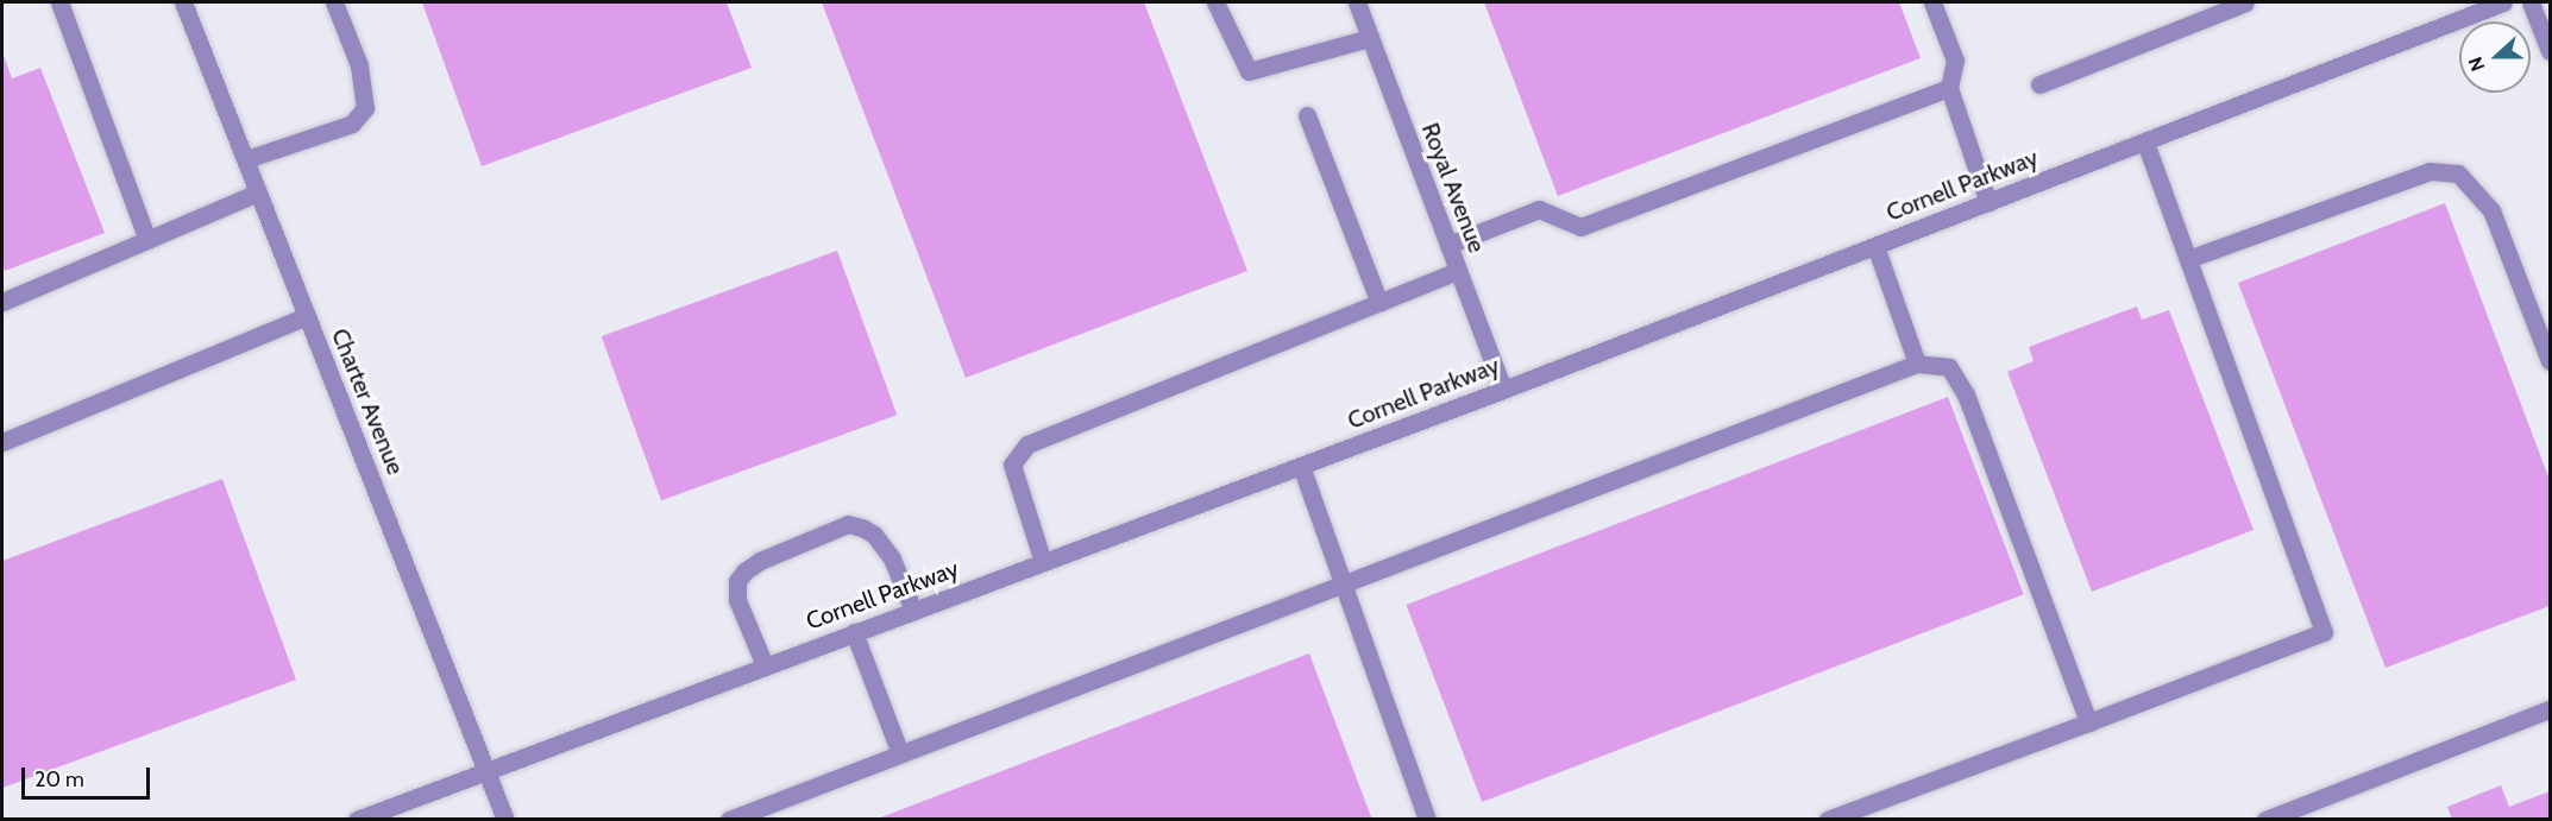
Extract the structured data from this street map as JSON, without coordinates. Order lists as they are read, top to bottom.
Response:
{
  "streets": {
    "street": ["Cornell Parkway", "Royal Avenue", "Charter Avenue"]
  },
  "crossings": [
    ["Cornell Parkway", "Royal Avenue"],
    ["Cornell Parkway", "Charter Avenue"]
  ],
  "scale_bar": "20 m",
  "north": "left"
}
